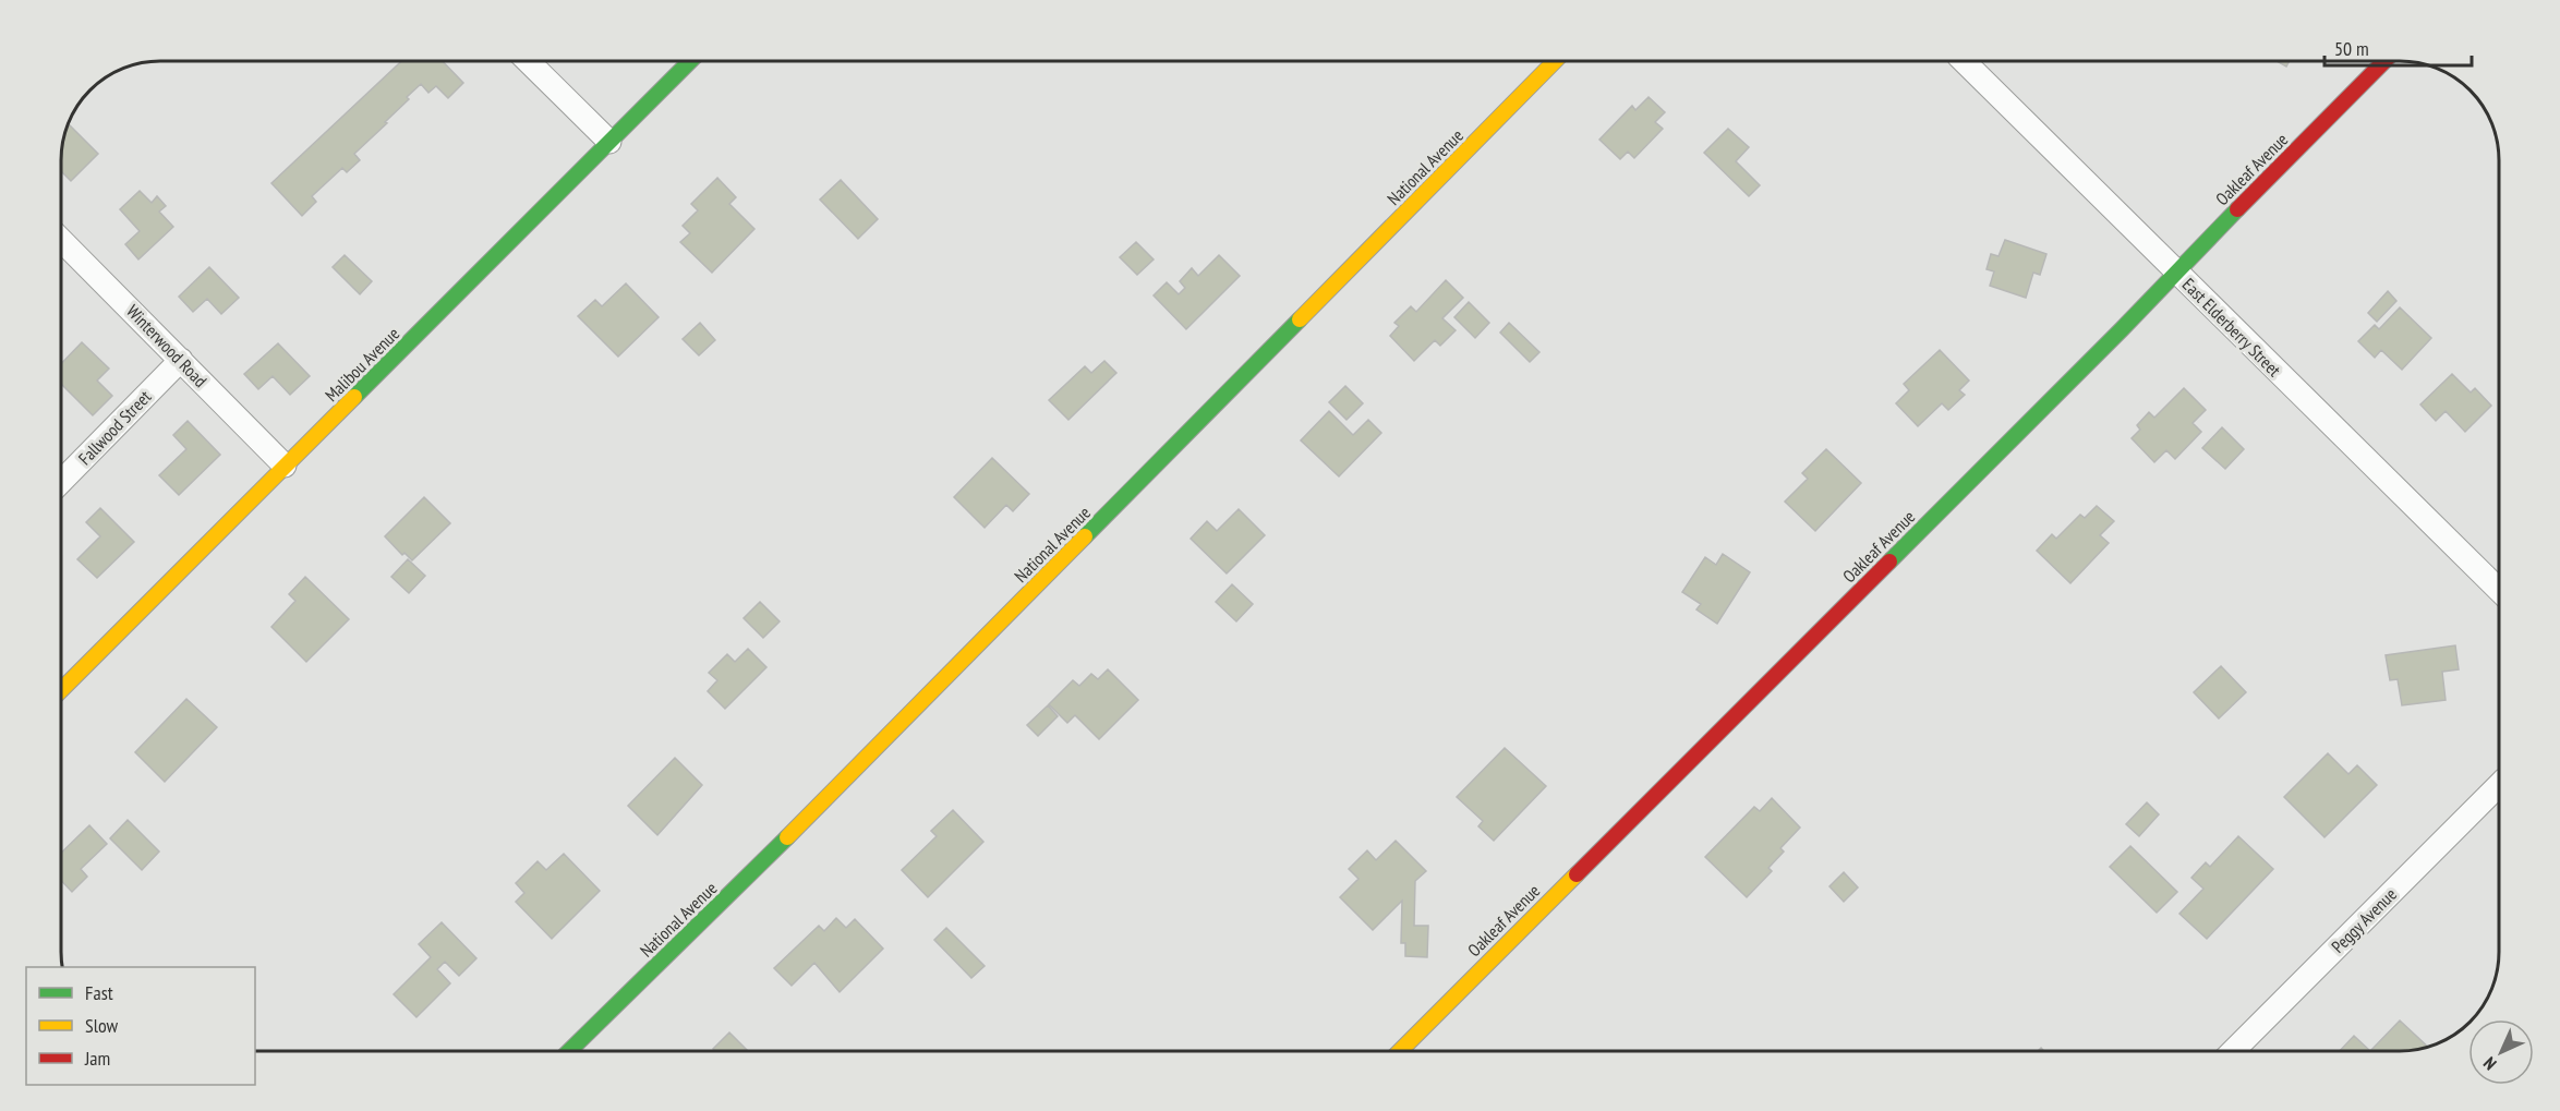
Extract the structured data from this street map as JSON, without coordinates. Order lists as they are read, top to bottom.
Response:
{
  "streets": {
    "street": [
      "National Avenue",
      "Oakleaf Avenue",
      "East Elderberry Street",
      "Winterwood Road",
      "Malibou Avenue",
      "Fallwood Street",
      "Peggy Avenue"
    ]
  },
  "crossings": [
    ["Oakleaf Avenue", "East Elderberry Street"],
    ["Winterwood Road", "Malibou Avenue"],
    ["Winterwood Road", "Fallwood Street"]
  ],
  "legend": ["Fast", "Slow", "Jam"],
  "scale_bar": "50 m",
  "north": "bottom left"
}
